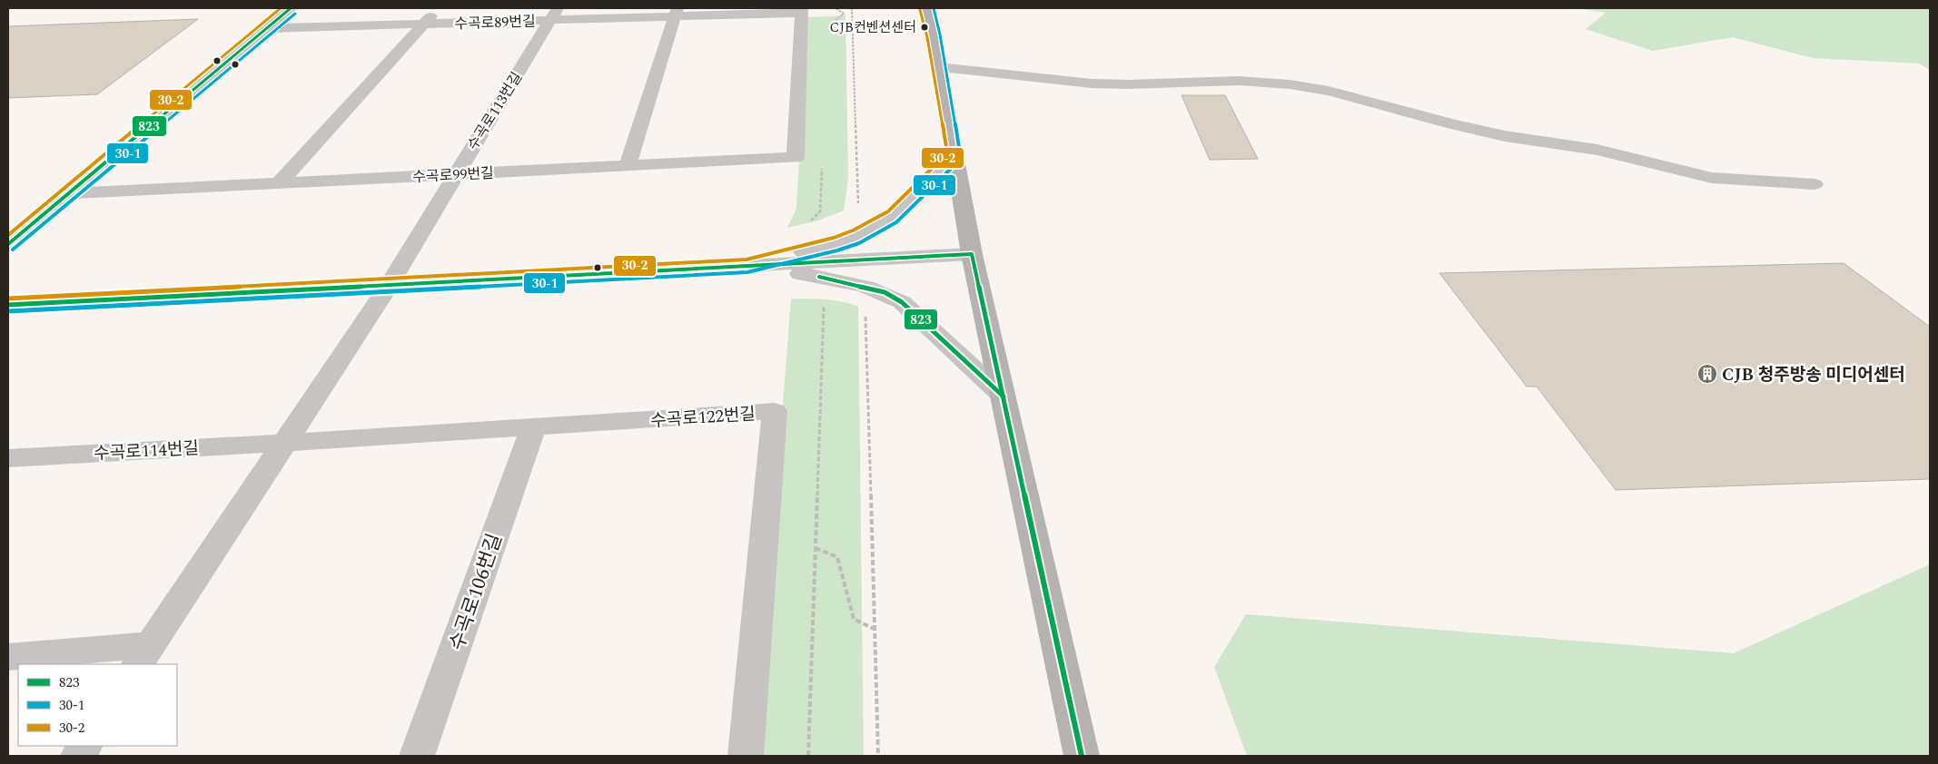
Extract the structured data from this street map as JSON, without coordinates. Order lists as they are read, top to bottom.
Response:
{
  "streets": {
    "street": [
      "수곡로89번길",
      "수곡로113번길",
      "수곡로99번길",
      "수곡로122번길",
      "수곡로114번길",
      "수곡로106번길"
    ]
  },
  "crossings": [
    ["수곡로89번길", "수곡로113번길"],
    ["수곡로89번길", "수곡로99번길"],
    ["수곡로113번길", "수곡로99번길"],
    ["수곡로122번길", "수곡로114번길"],
    ["수곡로122번길", "수곡로106번길"]
  ],
  "places": {
    "other": ["CJB컨벤션센터"],
    "building": ["CJB 청주방송 미디어센터"]
  },
  "lines": ["transit line 823", "transit line 30-1", "transit line 30-2"],
  "legend": ["823", "30-1", "30-2"]
}
